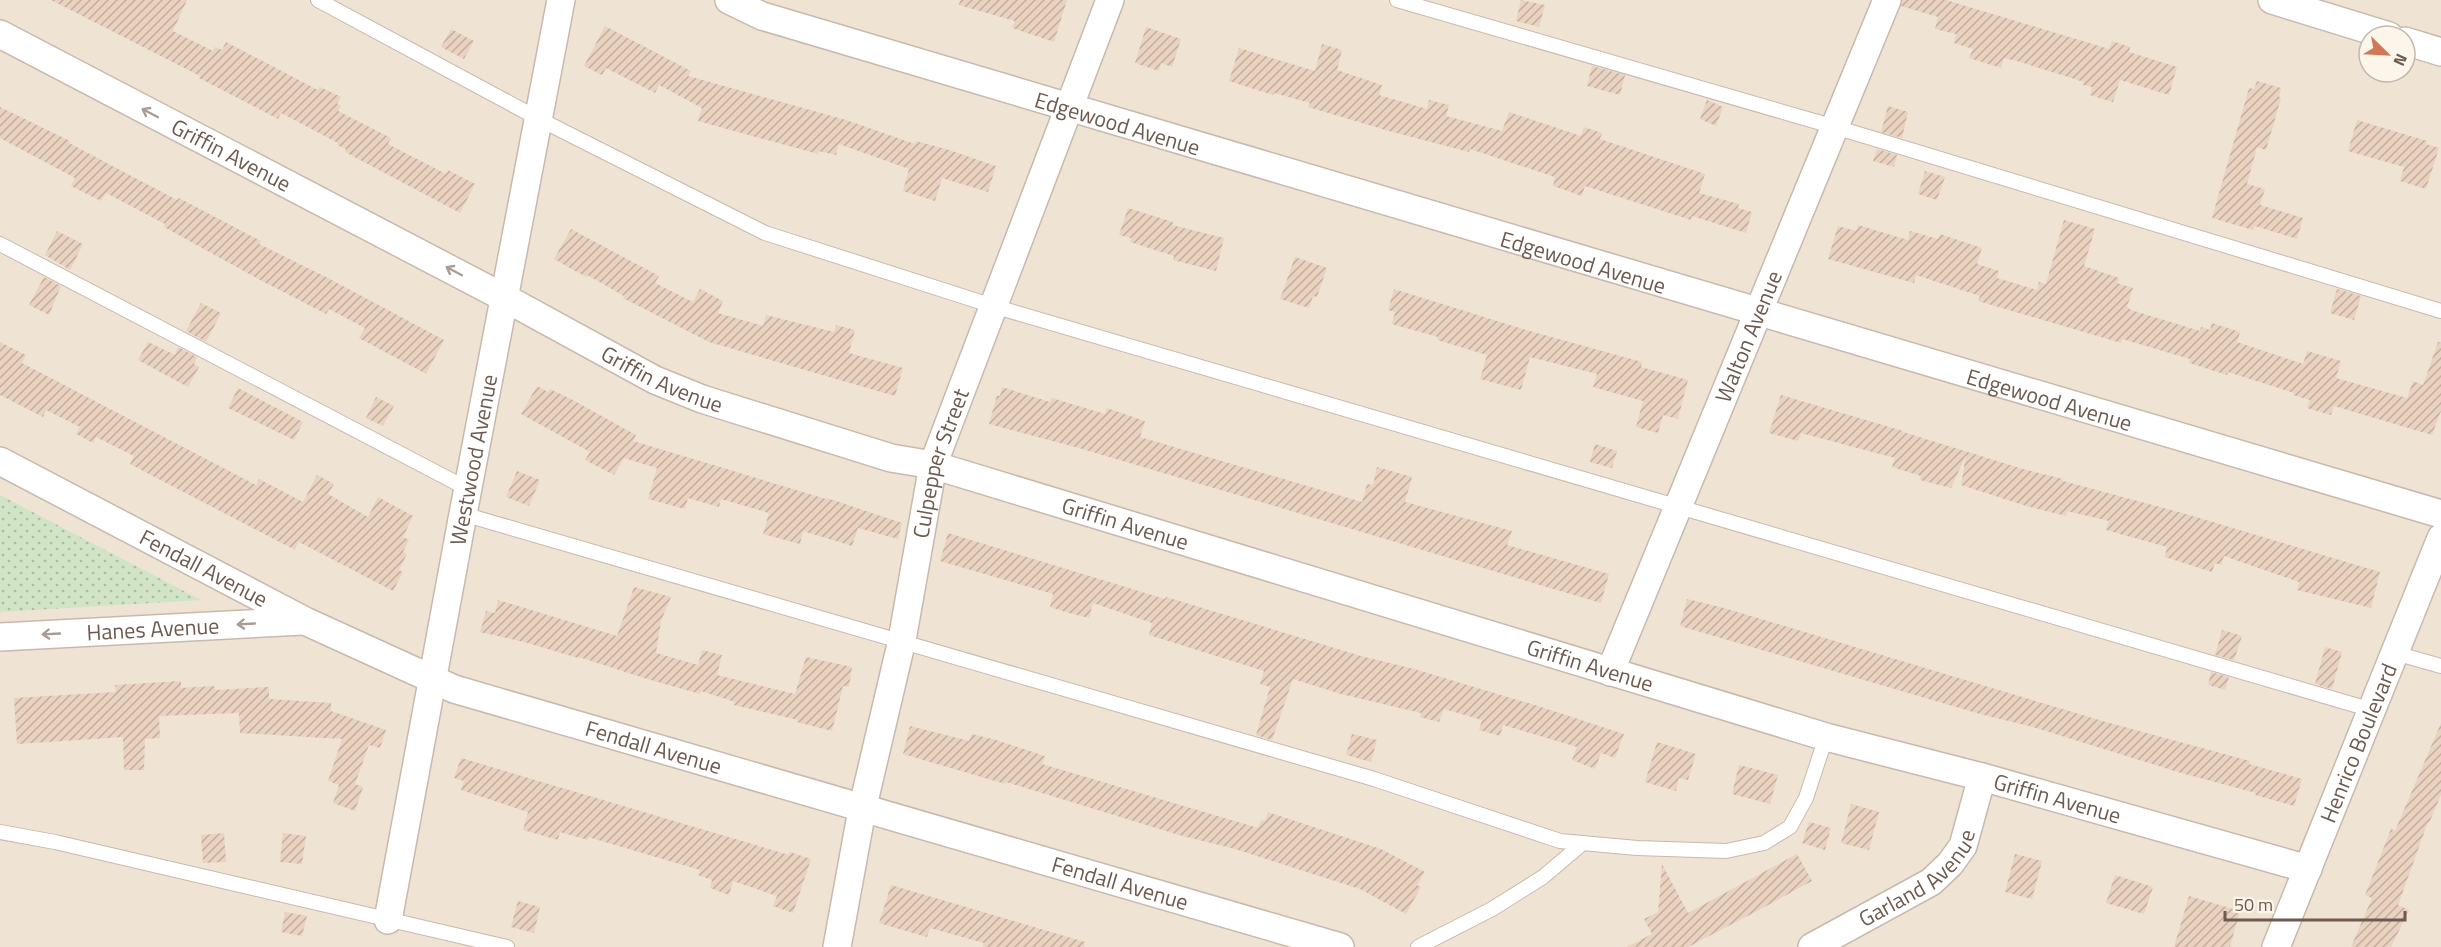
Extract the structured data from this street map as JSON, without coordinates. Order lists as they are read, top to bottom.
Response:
{
  "streets": {
    "street": [
      "Edgewood Avenue",
      "Griffin Avenue",
      "Walton Avenue",
      "Westwood Avenue",
      "Culpepper Street",
      "Fendall Avenue",
      "Hanes Avenue",
      "Henrico Boulevard",
      "Garland Avenue"
    ]
  },
  "crossings": [
    ["Edgewood Avenue", "Walton Avenue"],
    ["Edgewood Avenue", "Culpepper Street"],
    ["Griffin Avenue", "Walton Avenue"],
    ["Griffin Avenue", "Westwood Avenue"],
    ["Griffin Avenue", "Culpepper Street"],
    ["Griffin Avenue", "Henrico Boulevard"],
    ["Griffin Avenue", "Garland Avenue"],
    ["Westwood Avenue", "Fendall Avenue"],
    ["Culpepper Street", "Fendall Avenue"],
    ["Fendall Avenue", "Hanes Avenue"]
  ],
  "one_way": ["Hanes Avenue"],
  "scale_bar": "50 m",
  "north": "bottom right"
}
